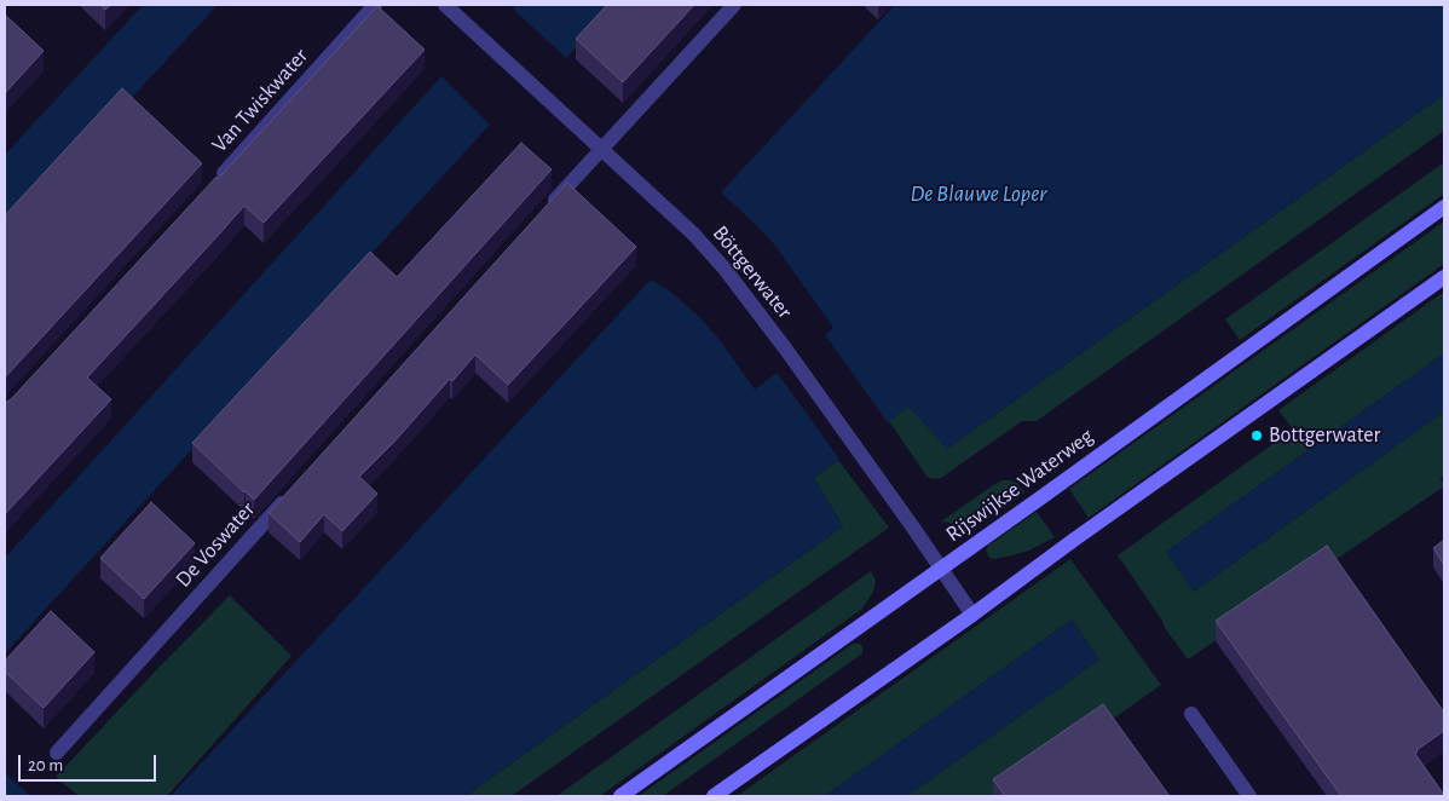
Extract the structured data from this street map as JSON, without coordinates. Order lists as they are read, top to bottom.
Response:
{
  "streets": {
    "main road": ["Rijswijkse Waterweg"],
    "street": ["Van Twiskwater", "Böttgerwater", "De Voswater"]
  },
  "crossings": [
    ["Böttgerwater", "Rijswijkse Waterweg"]
  ],
  "water": ["De Blauwe Loper"],
  "places": ["Bottgerwater"],
  "scale_bar": "20 m"
}
